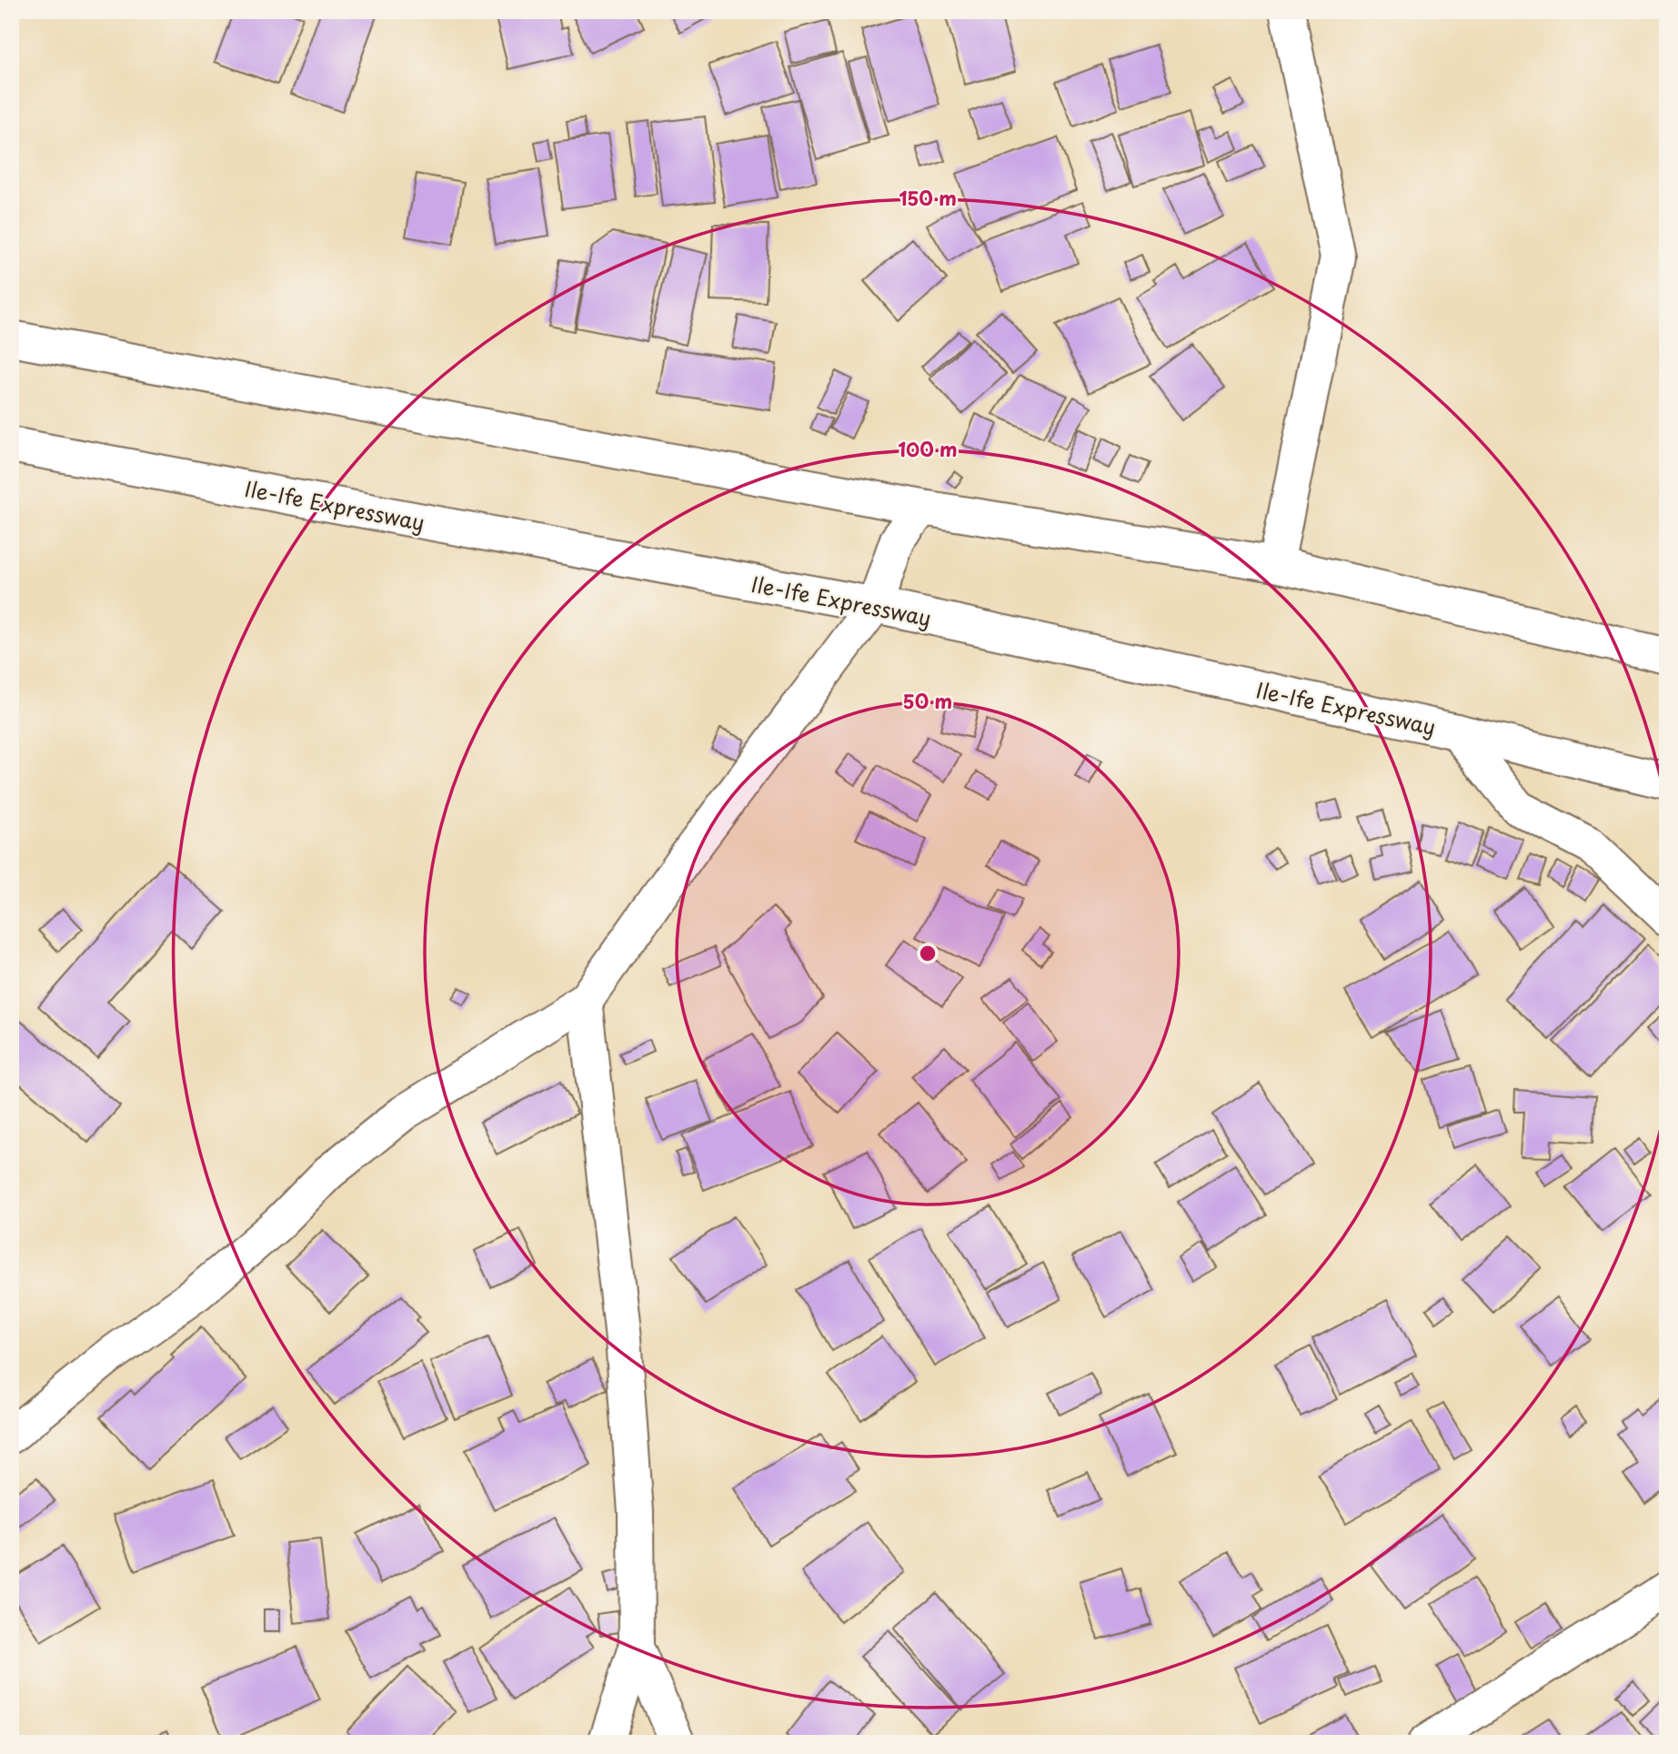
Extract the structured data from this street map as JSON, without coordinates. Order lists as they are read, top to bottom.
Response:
{
  "streets": {
    "main road": ["Ile-Ife Expressway"]
  },
  "rings": ["150 m", "100 m", "50 m"]
}
